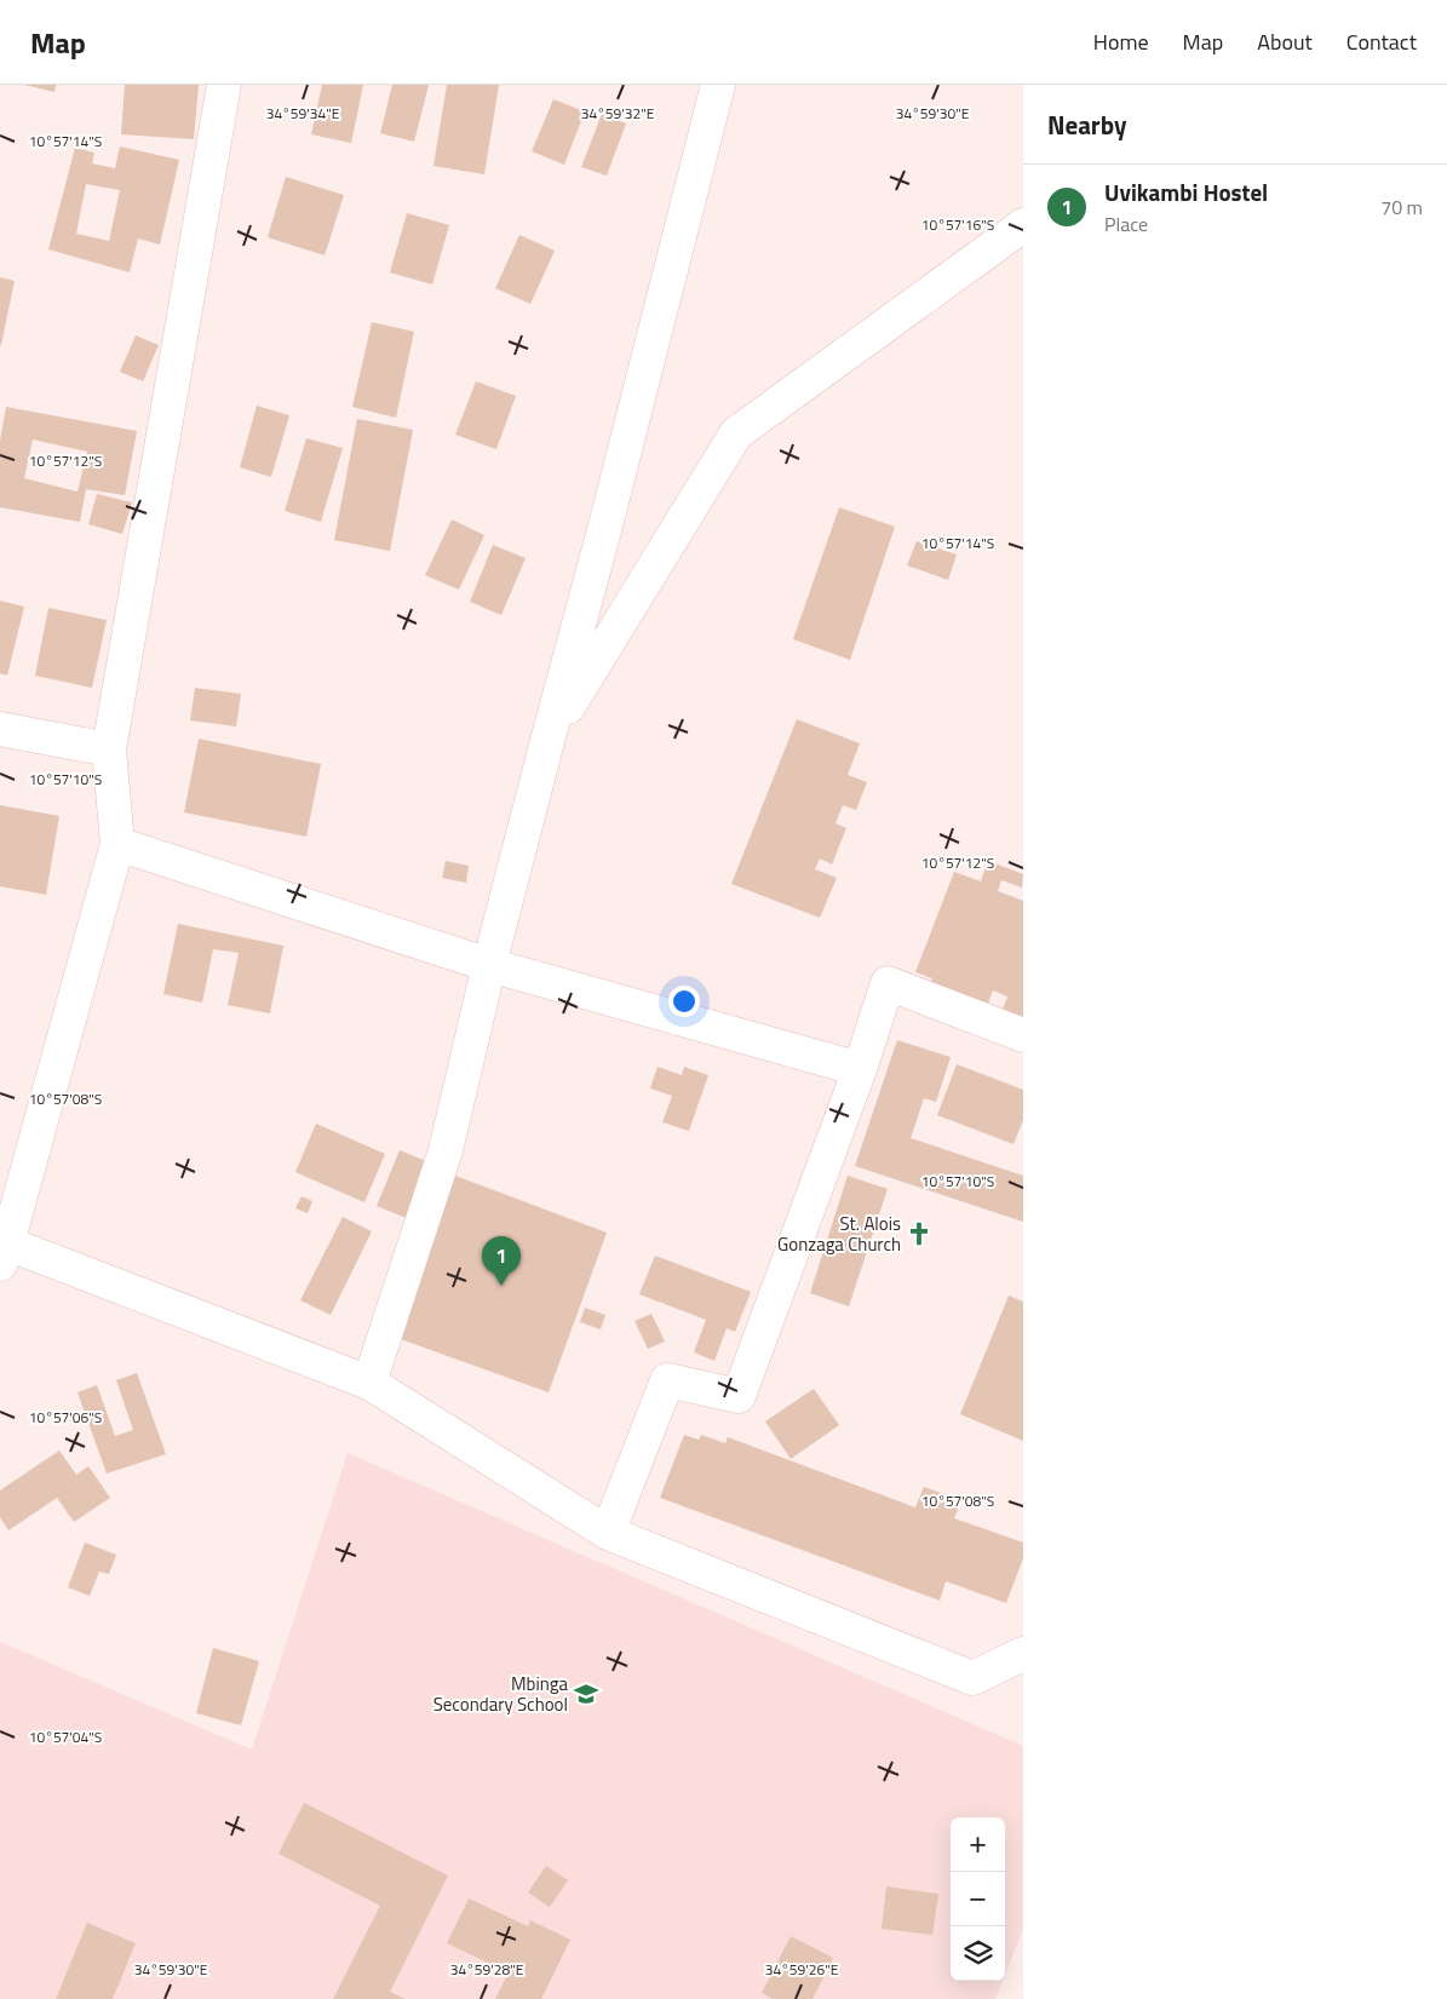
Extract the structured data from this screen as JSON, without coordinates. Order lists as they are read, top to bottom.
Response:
{
  "places": {
    "church": ["St. Alois Gonzaga Church"],
    "school or university": ["Mbinga Secondary School"]
  },
  "page": {
    "header": "Map",
    "nav": [
      "Home",
      "Map",
      "About",
      "Contact"
    ],
    "heading": "Nearby",
    "list": [
      {
        "mark": "1",
        "name": "Uvikambi Hostel",
        "note": "Place",
        "value": "70 m"
      }
    ],
    "pins": "1",
    "map_buttons": ["+", "−"]
  },
  "coordinates": [
    "34°59'34\"E",
    "34°59'32\"E",
    "34°59'30\"E",
    "10°57'14\"S",
    "10°57'16\"S",
    "10°57'12\"S",
    "10°57'10\"S",
    "10°57'08\"S",
    "10°57'06\"S",
    "10°57'04\"S",
    "34°59'28\"E",
    "34°59'26\"E"
  ]
}
